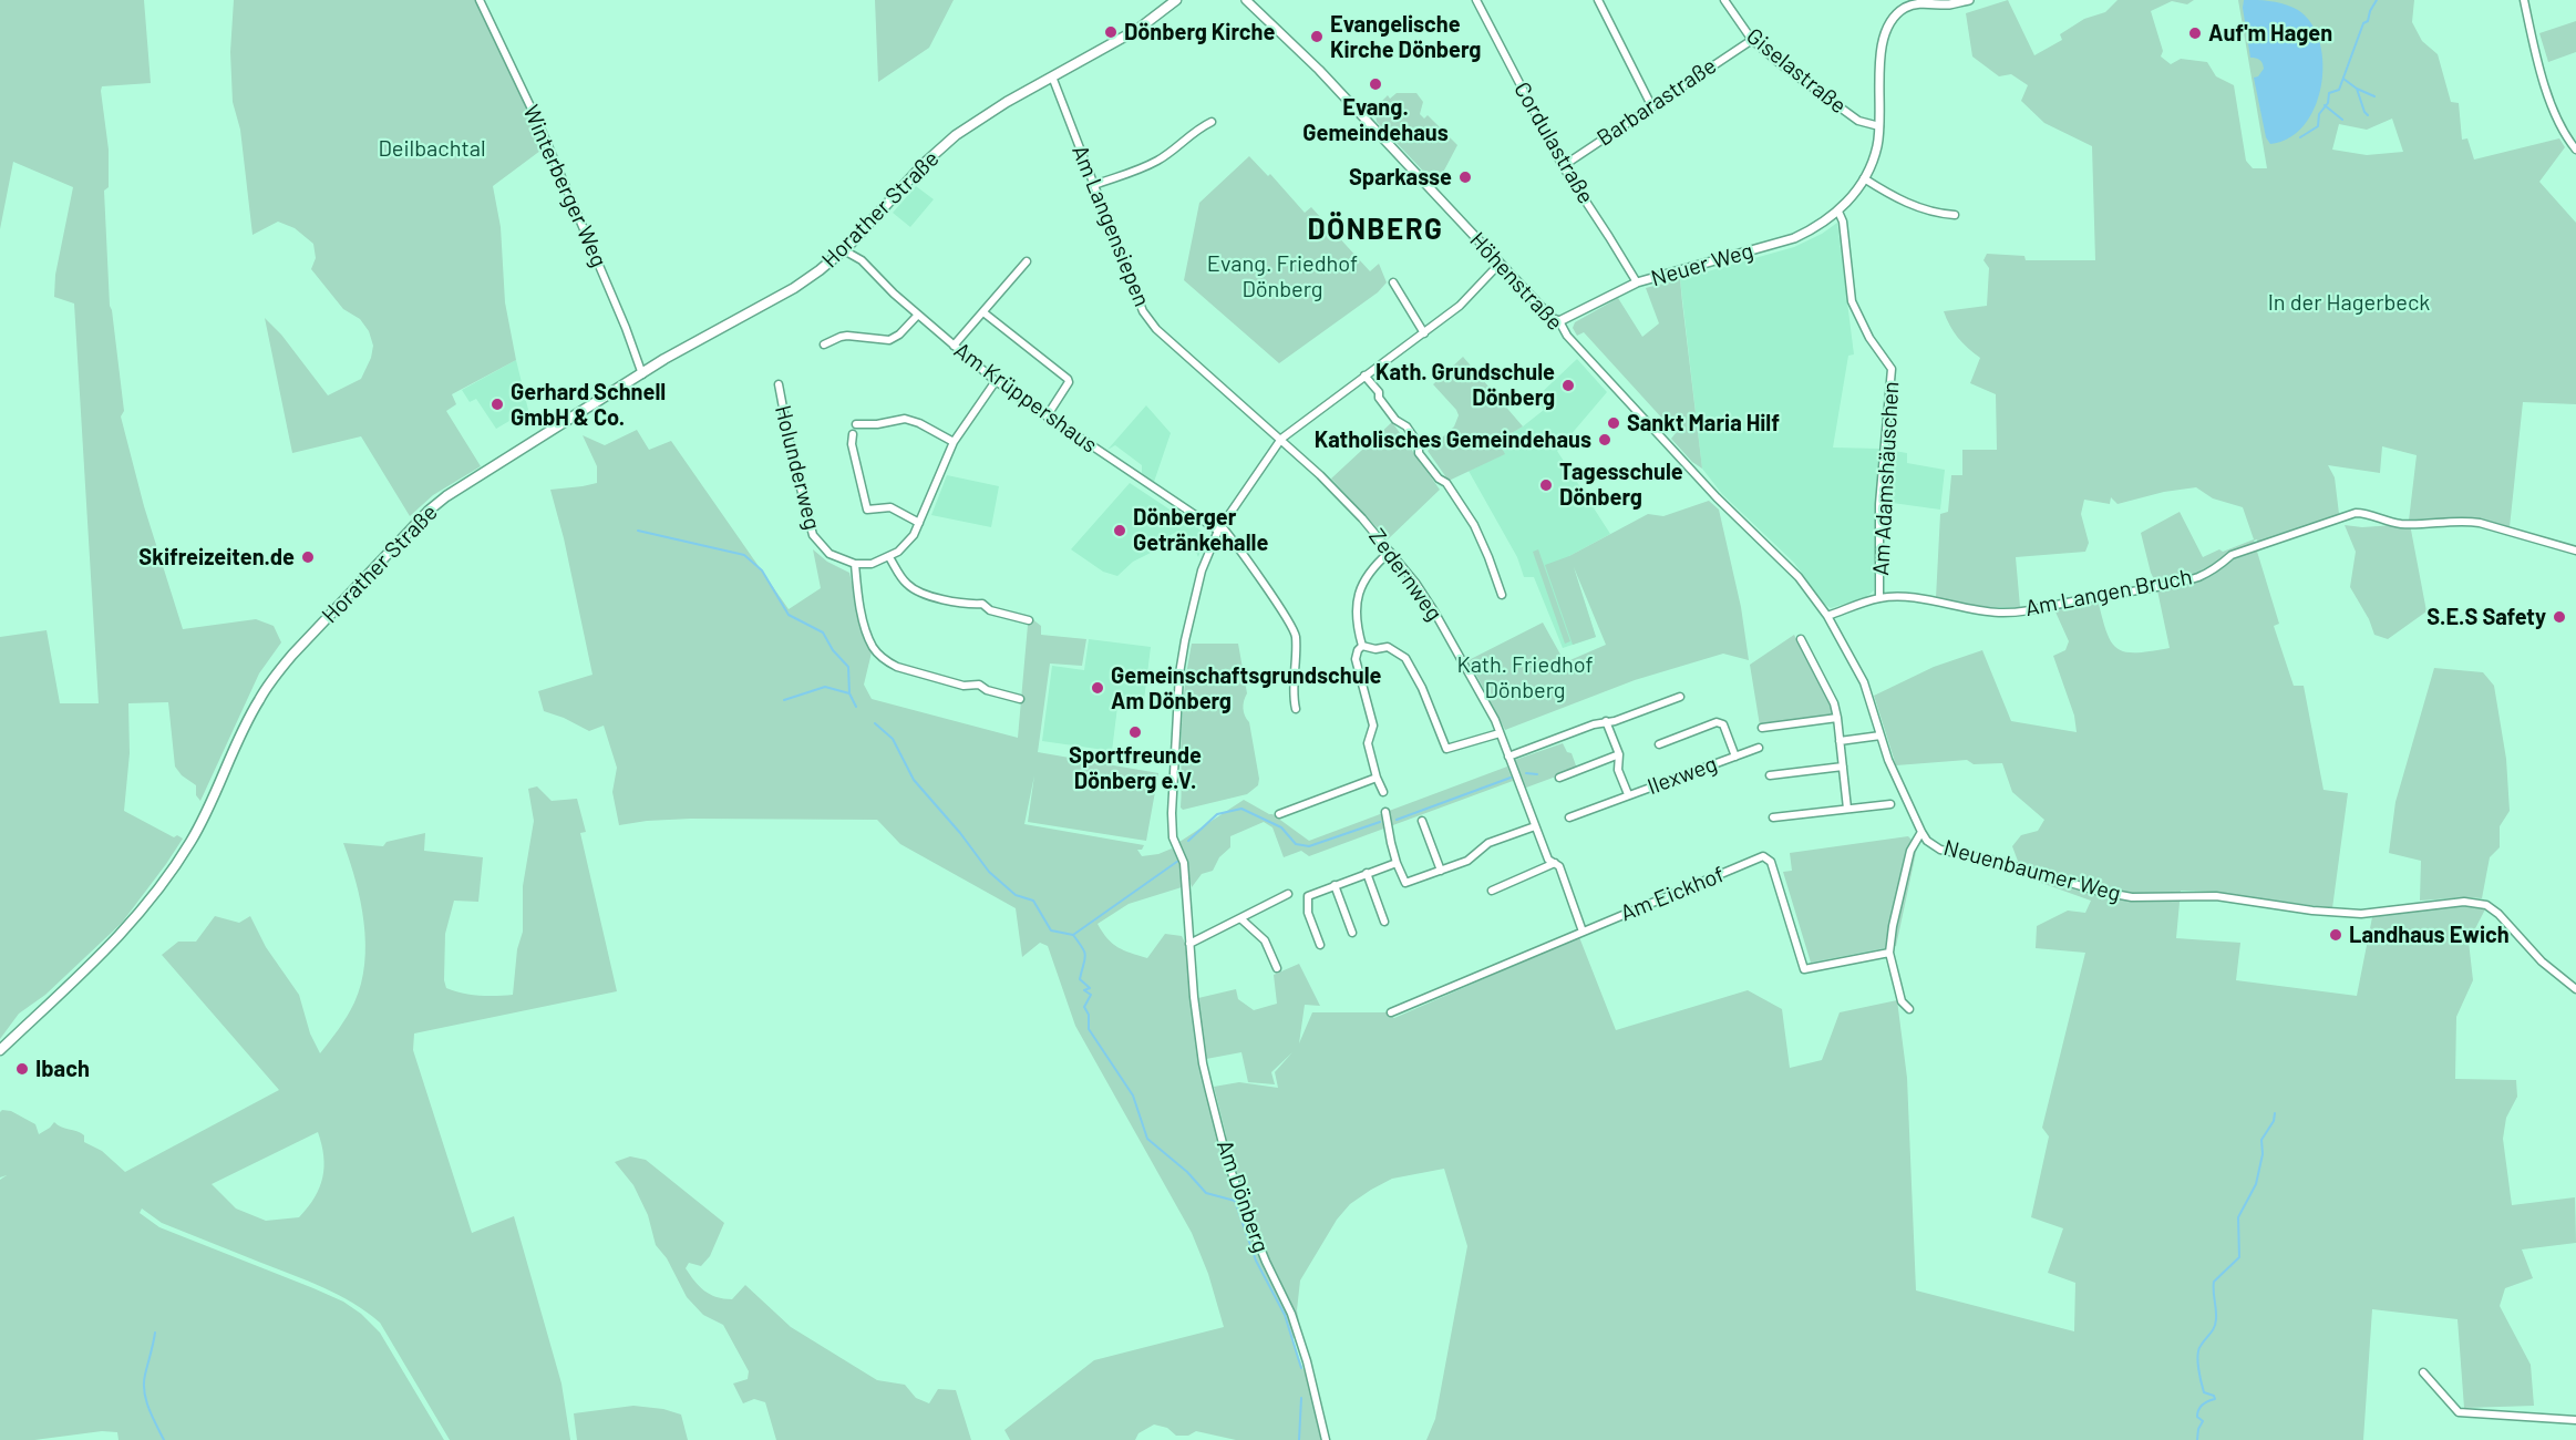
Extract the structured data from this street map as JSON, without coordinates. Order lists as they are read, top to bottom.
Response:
{
  "streets": {
    "main road": ["Horather Straße"],
    "street": [
      "Giselastraße",
      "Barbarastraße",
      "Cordulastraße",
      "Winterberger Weg",
      "Am Langensiepen",
      "Neuer Weg",
      "Höhenstraße",
      "Am Krüppershaus",
      "Holunderweg",
      "Am Adamshäuschen",
      "Zedernweg",
      "Am Langen Bruch",
      "Ilexweg",
      "Neuenbaumer Weg",
      "Am Eickhof",
      "Am Dönberg"
    ]
  },
  "crossings": [
    ["Giselastraße", "Barbarastraße"],
    ["Barbarastraße", "Cordulastraße"],
    ["Cordulastraße", "Neuer Weg"],
    ["Winterberger Weg", "Horather Straße"],
    ["Horather Straße", "Am Langensiepen"],
    ["Horather Straße", "Am Krüppershaus"],
    ["Am Langensiepen", "Zedernweg"],
    ["Am Langensiepen", "Am Dönberg"],
    ["Neuer Weg", "Höhenstraße"],
    ["Neuer Weg", "Am Adamshäuschen"],
    ["Höhenstraße", "Neuenbaumer Weg"],
    ["Höhenstraße", "Am Dönberg"],
    ["Am Krüppershaus", "Am Dönberg"],
    ["Am Adamshäuschen", "Am Langen Bruch"],
    ["Zedernweg", "Am Eickhof"],
    ["Zedernweg", "Am Dönberg"],
    ["Am Langen Bruch", "Neuenbaumer Weg"]
  ],
  "districts": ["DÖNBERG"],
  "parks": [
    "Deilbachtal",
    "Evang. Friedhof Dönberg",
    "In der Hagerbeck",
    "Kath. Friedhof Dönberg"
  ],
  "places": [
    "Dönberg Kirche",
    "Auf'm Hagen",
    "Evangelische Kirche Dönberg",
    "Evang. Gemeindehaus",
    "Sparkasse",
    "Kath. Grundschule Dönberg",
    "Gerhard Schnell GmbH & Co.",
    "Sankt Maria Hilf",
    "Katholisches Gemeindehaus",
    "Tagesschule Dönberg",
    "Dönberger Getränkehalle",
    "Skifreizeiten.de",
    "S.E.S Safety",
    "Gemeinschaftsgrundschule Am Dönberg",
    "Sportfreunde Dönberg e.V.",
    "Landhaus Ewich",
    "Ibach"
  ]
}
